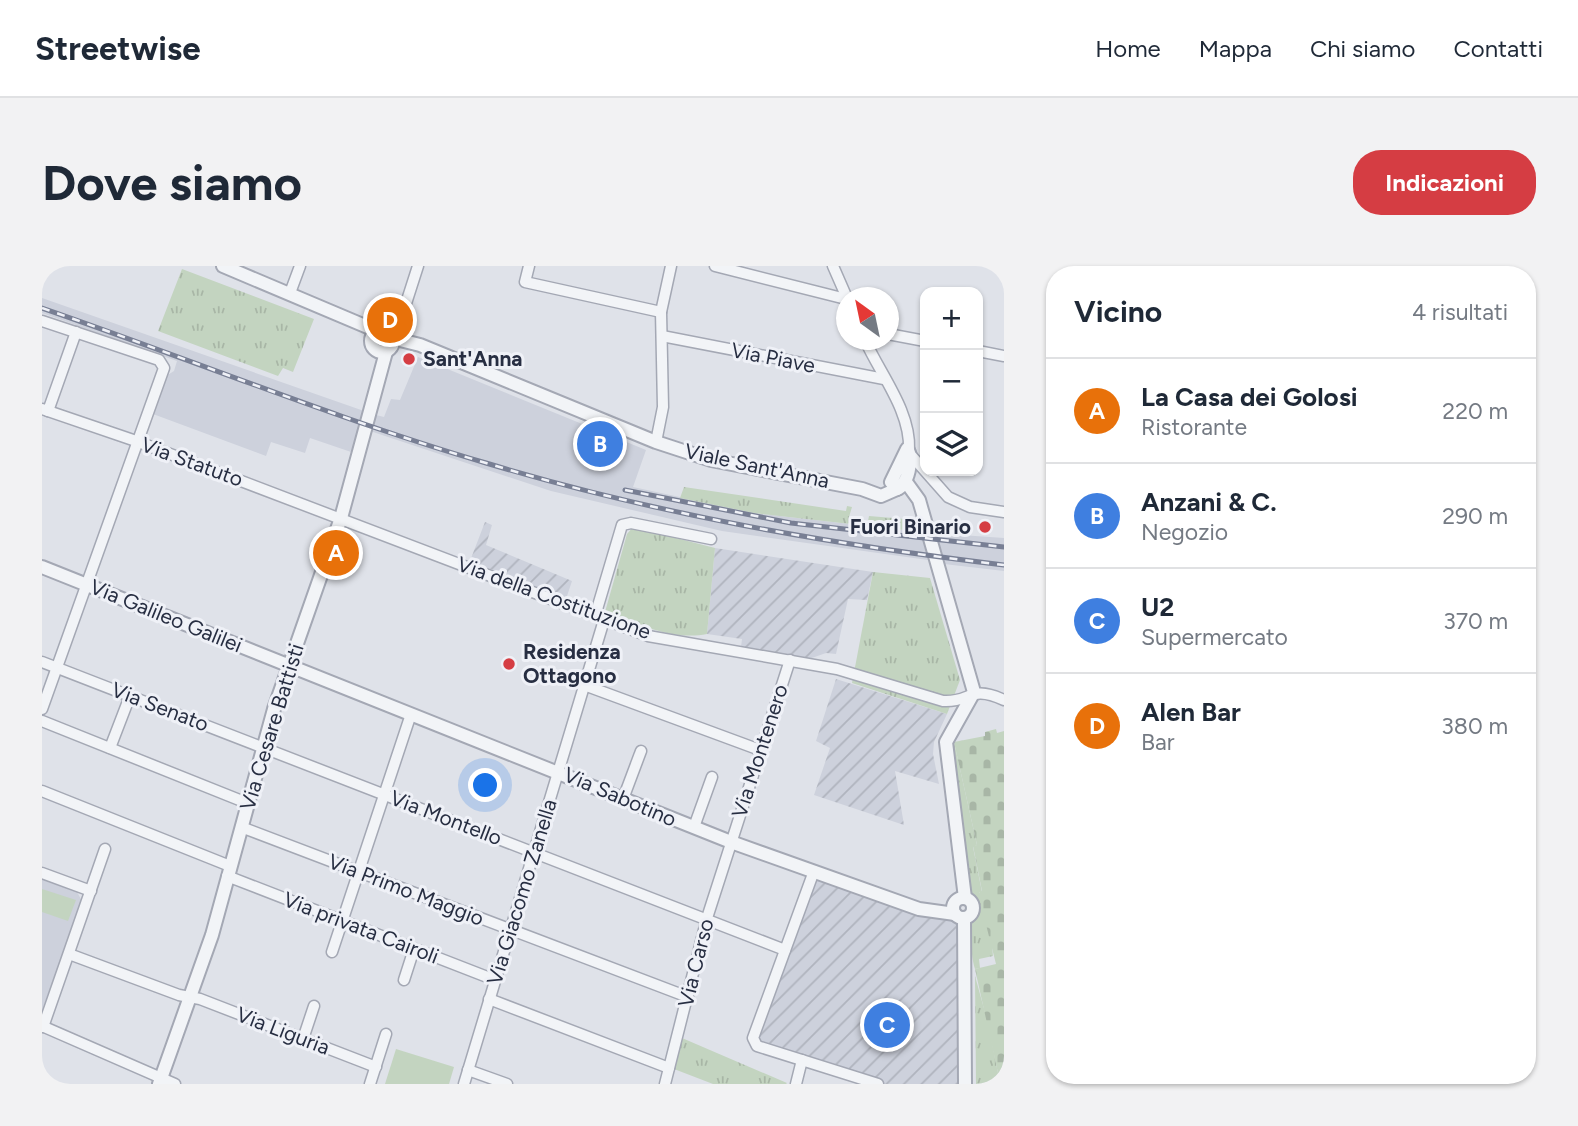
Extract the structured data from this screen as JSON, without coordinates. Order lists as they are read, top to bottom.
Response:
{
  "streets": {
    "street": [
      "Via Piave",
      "Via Statuto",
      "Viale Sant'Anna",
      "Via della Costituzione",
      "Via Galileo Galilei",
      "Via Senato",
      "Via Cesare Battisti",
      "Via Montenero",
      "Via Sabotino",
      "Via Montello",
      "Via Primo Maggio",
      "Via Giacomo Zanella",
      "Via privata Cairoli",
      "Via Carso",
      "Via Liguria"
    ]
  },
  "crossings": [
    ["Via Statuto", "Via della Costituzione"],
    ["Via Statuto", "Via Cesare Battisti"],
    ["Viale Sant'Anna", "Via Cesare Battisti"],
    ["Via della Costituzione", "Via Cesare Battisti"],
    ["Via della Costituzione", "Via Montenero"],
    ["Via della Costituzione", "Via Giacomo Zanella"],
    ["Via Galileo Galilei", "Via Cesare Battisti"],
    ["Via Galileo Galilei", "Via Sabotino"],
    ["Via Senato", "Via Cesare Battisti"],
    ["Via Senato", "Via Montello"],
    ["Via Cesare Battisti", "Via Sabotino"],
    ["Via Cesare Battisti", "Via Montello"],
    ["Via Cesare Battisti", "Via Primo Maggio"],
    ["Via Cesare Battisti", "Via privata Cairoli"],
    ["Via Cesare Battisti", "Via Liguria"],
    ["Via Montenero", "Via Sabotino"],
    ["Via Montenero", "Via Carso"],
    ["Via Sabotino", "Via Giacomo Zanella"],
    ["Via Sabotino", "Via Carso"],
    ["Via Montello", "Via Giacomo Zanella"],
    ["Via Montello", "Via Carso"],
    ["Via Primo Maggio", "Via Giacomo Zanella"],
    ["Via Primo Maggio", "Via Carso"],
    ["Via Giacomo Zanella", "Via privata Cairoli"]
  ],
  "places": ["Sant'Anna", "Fuori Binario", "Residenza Ottagono"],
  "north": "top left",
  "page": {
    "header": "Streetwise",
    "nav": [
      "Home",
      "Mappa",
      "Chi siamo",
      "Contatti"
    ],
    "buttons": "Indicazioni",
    "title": "Dove siamo",
    "heading": ["Vicino", "4 risultati"],
    "map_buttons": ["+", "−"],
    "pins": [
      "D",
      "B",
      "A",
      "C"
    ],
    "list": [
      {
        "mark": "A",
        "name": "La Casa dei Golosi",
        "note": "Ristorante",
        "value": "220 m"
      },
      {
        "mark": "B",
        "name": "Anzani & C.",
        "note": "Negozio",
        "value": "290 m"
      },
      {
        "mark": "C",
        "name": "U2",
        "note": "Supermercato",
        "value": "370 m"
      },
      {
        "mark": "D",
        "name": "Alen Bar",
        "note": "Bar",
        "value": "380 m"
      }
    ]
  }
}
